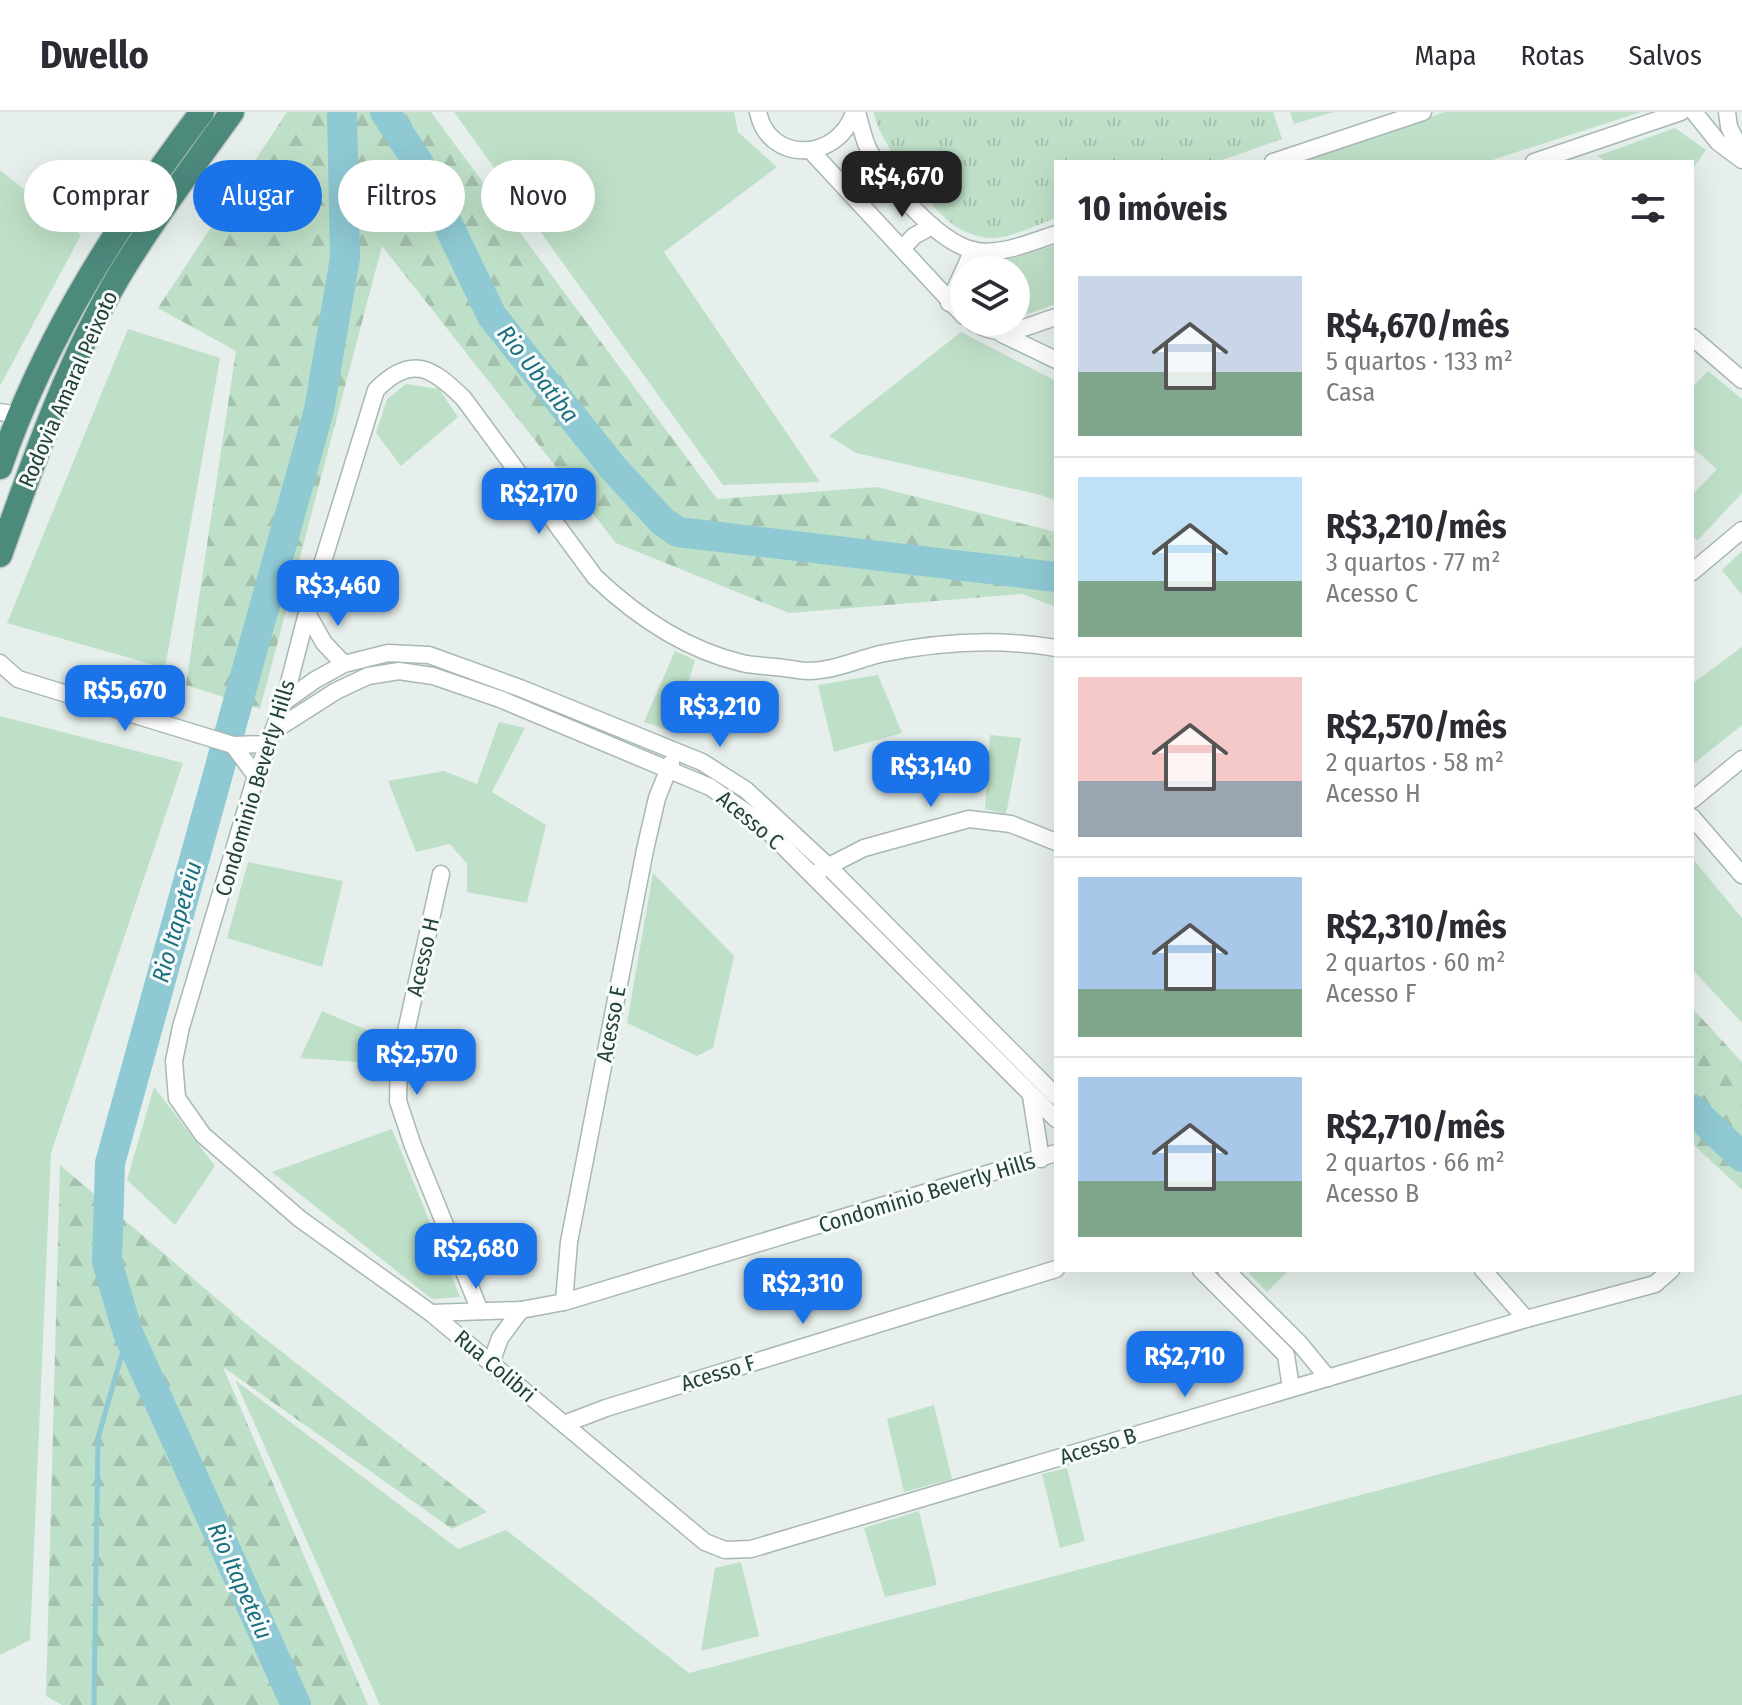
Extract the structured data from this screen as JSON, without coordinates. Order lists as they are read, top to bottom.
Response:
{
  "streets": {
    "highway": ["Rodovia Amaral Peixoto"],
    "street": [
      "Condominio Beverly Hills",
      "Acesso C",
      "Acesso H",
      "Acesso E",
      "Rua Colibri",
      "Acesso F",
      "Acesso B"
    ]
  },
  "crossings": [
    ["Condominio Beverly Hills", "Acesso C"],
    ["Condominio Beverly Hills", "Acesso H"],
    ["Condominio Beverly Hills", "Acesso E"],
    ["Condominio Beverly Hills", "Rua Colibri"],
    ["Acesso C", "Acesso E"],
    ["Rua Colibri", "Acesso F"],
    ["Rua Colibri", "Acesso B"]
  ],
  "water": ["Rio Ubatiba", "Rio Itapeteiu"],
  "page": {
    "header": "Dwello",
    "nav": ["Mapa", "Rotas", "Salvos"],
    "price": [
      "R$4,670",
      "R$2,170",
      "R$3,460",
      "R$5,670",
      "R$3,210",
      "R$3,140",
      "R$2,570",
      "R$2,680",
      "R$2,310",
      "R$2,710"
    ],
    "chip": [
      "Comprar",
      "Alugar",
      "Filtros",
      "Novo"
    ],
    "heading": "10 imóveis",
    "list": [
      {
        "name": "R$4,670/mês",
        "note": "5 quartos · 133 m² · Casa"
      },
      {
        "name": "R$3,210/mês",
        "note": "3 quartos · 77 m² · Acesso C"
      },
      {
        "name": "R$2,570/mês",
        "note": "2 quartos · 58 m² · Acesso H"
      },
      {
        "name": "R$2,310/mês",
        "note": "2 quartos · 60 m² · Acesso F"
      },
      {
        "name": "R$2,710/mês",
        "note": "2 quartos · 66 m² · Acesso B"
      }
    ]
  }
}
